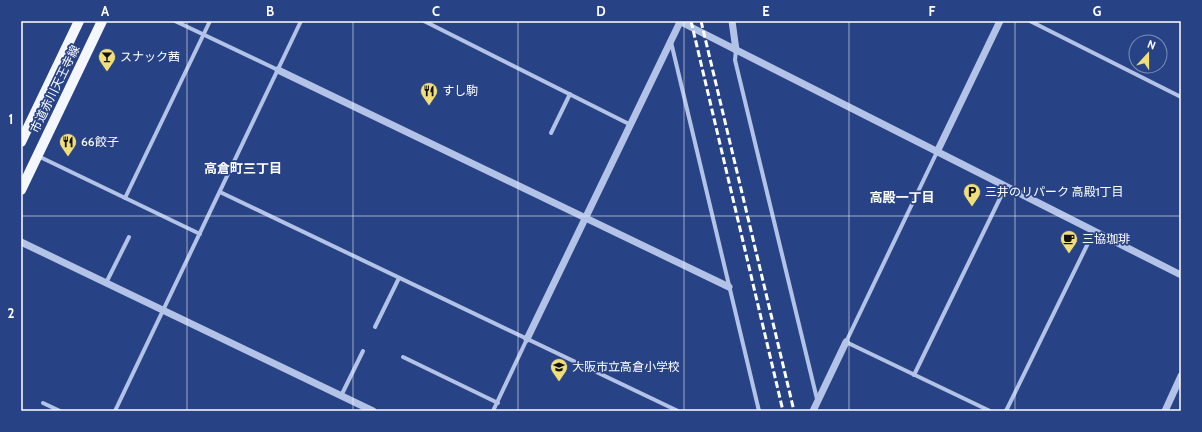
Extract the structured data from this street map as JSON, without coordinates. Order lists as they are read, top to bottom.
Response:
{
  "streets": {
    "main road": ["市道赤川天王寺線"]
  },
  "districts": ["高倉町三丁目", "高殿一丁目"],
  "places": {
    "bar": ["スナック茜"],
    "restaurant": ["すし駒", "66餃子"],
    "parking": ["三井のリパーク 高殿1丁目"],
    "cafe": ["三協珈琲"],
    "school or university": ["大阪市立高倉小学校"]
  },
  "north": "top",
  "grid": {
    "columns": [
      "A",
      "B",
      "C",
      "D",
      "E",
      "F",
      "G"
    ],
    "rows": ["1", "2"]
  }
}
